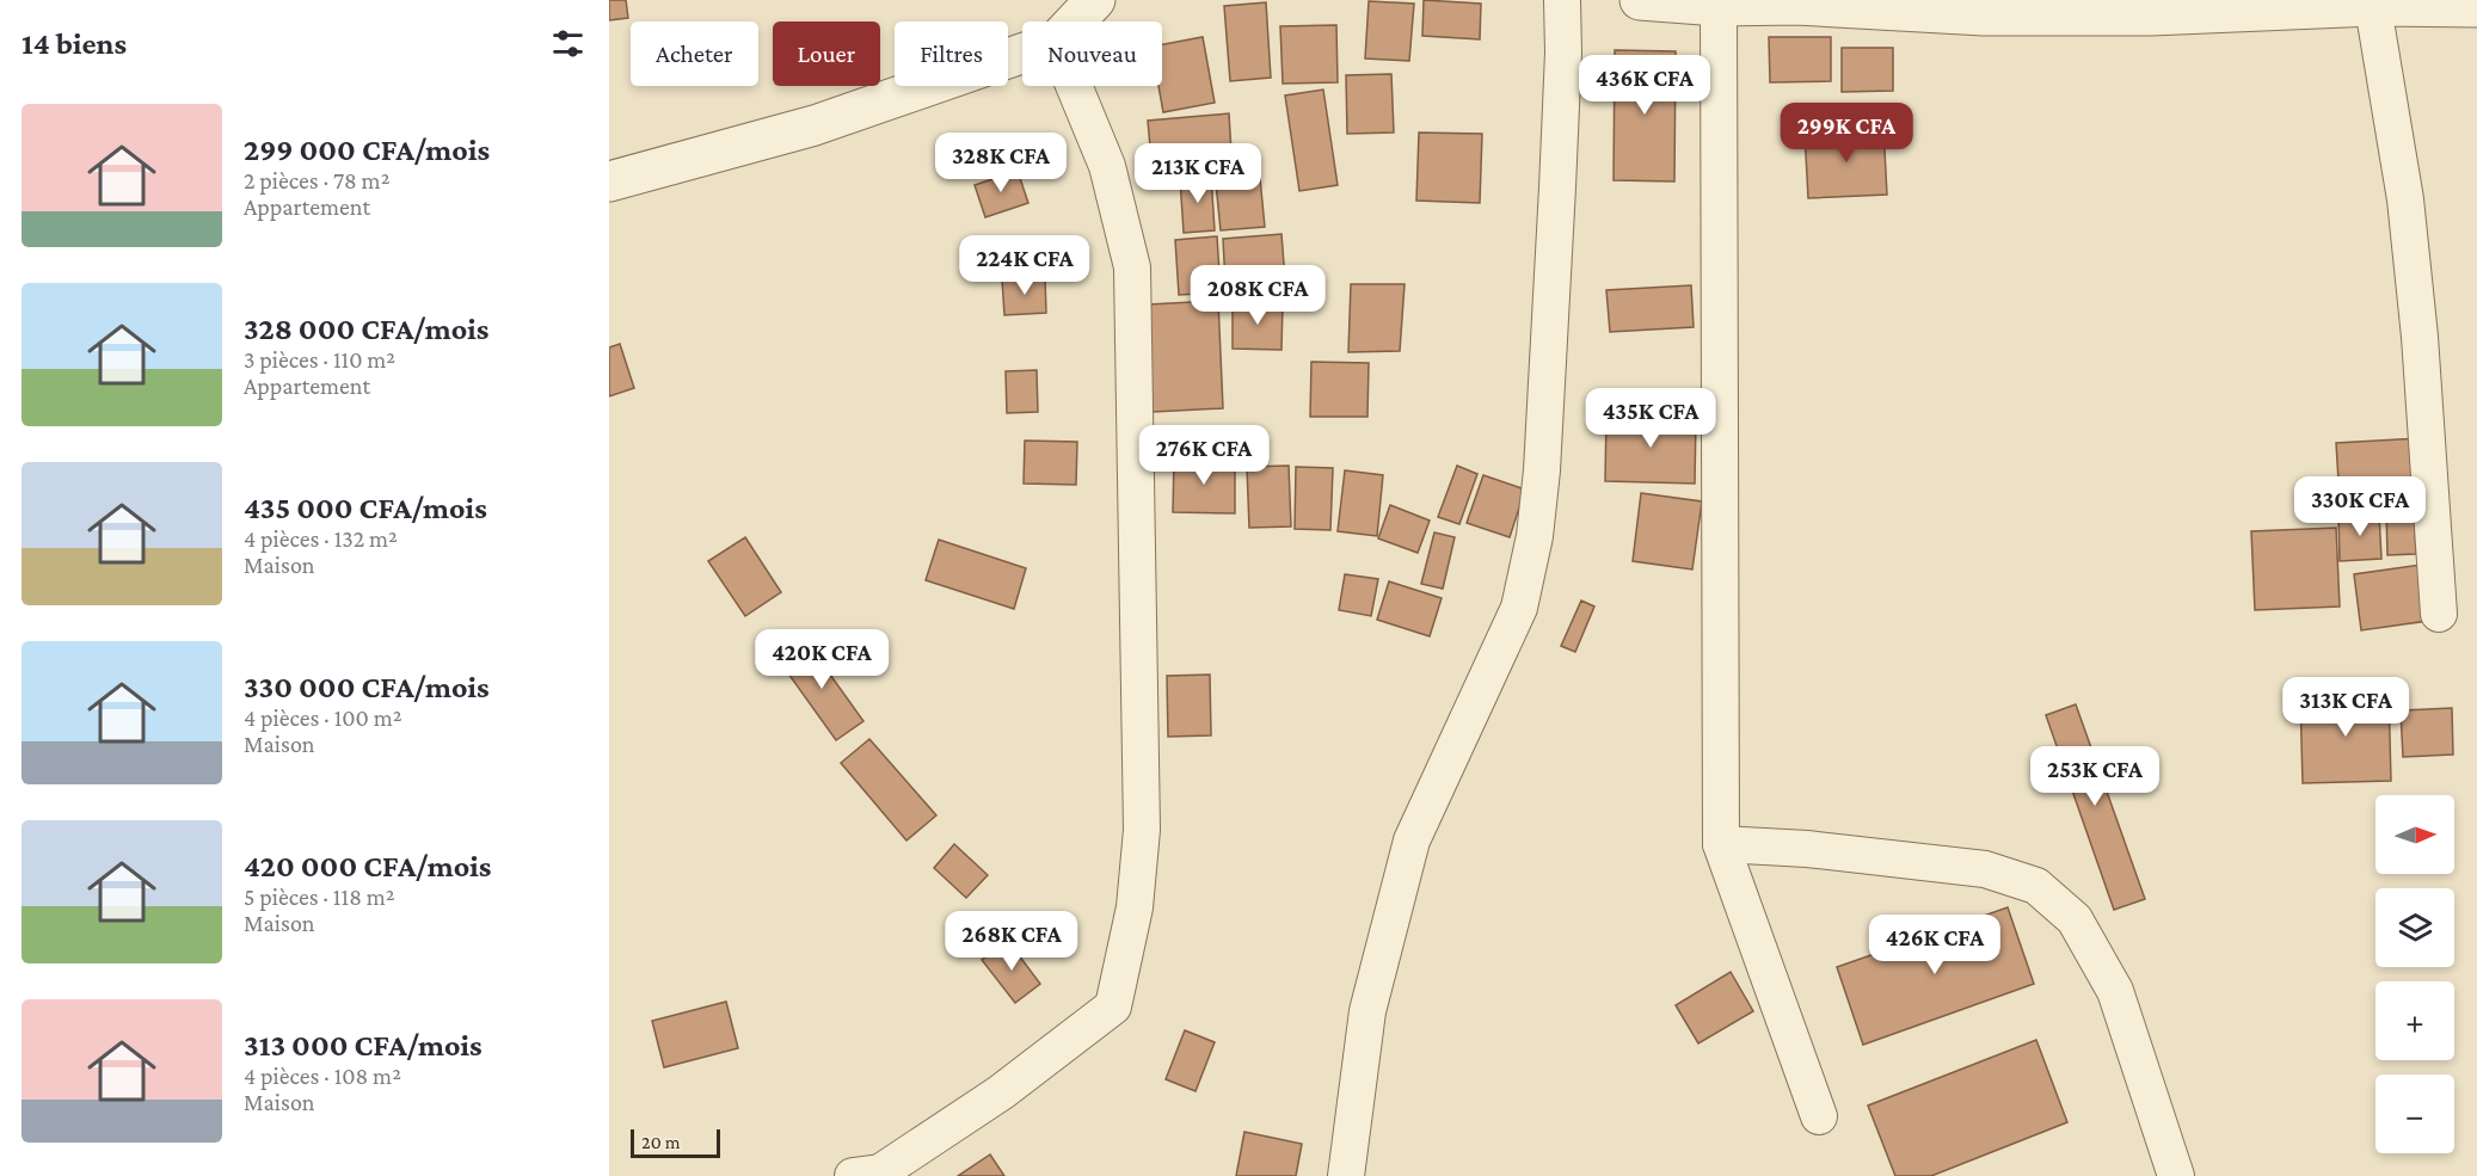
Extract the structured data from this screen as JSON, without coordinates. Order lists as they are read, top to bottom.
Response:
{
  "scale_bar": "20 m",
  "north": "right",
  "page": {
    "heading": "14 biens",
    "chip": [
      "Acheter",
      "Louer",
      "Filtres",
      "Nouveau"
    ],
    "price": [
      "436K CFA",
      "299K CFA",
      "328K CFA",
      "213K CFA",
      "224K CFA",
      "208K CFA",
      "435K CFA",
      "276K CFA",
      "330K CFA",
      "420K CFA",
      "313K CFA",
      "253K CFA",
      "268K CFA",
      "426K CFA"
    ],
    "list": [
      {
        "name": "299 000 CFA/mois",
        "note": "2 pièces · 78 m² · Appartement"
      },
      {
        "name": "328 000 CFA/mois",
        "note": "3 pièces · 110 m² · Appartement"
      },
      {
        "name": "435 000 CFA/mois",
        "note": "4 pièces · 132 m² · Maison"
      },
      {
        "name": "330 000 CFA/mois",
        "note": "4 pièces · 100 m² · Maison"
      },
      {
        "name": "420 000 CFA/mois",
        "note": "5 pièces · 118 m² · Maison"
      },
      {
        "name": "313 000 CFA/mois",
        "note": "4 pièces · 108 m² · Maison"
      }
    ],
    "map_buttons": ["+", "−"],
    "scale": "20 m"
  }
}
